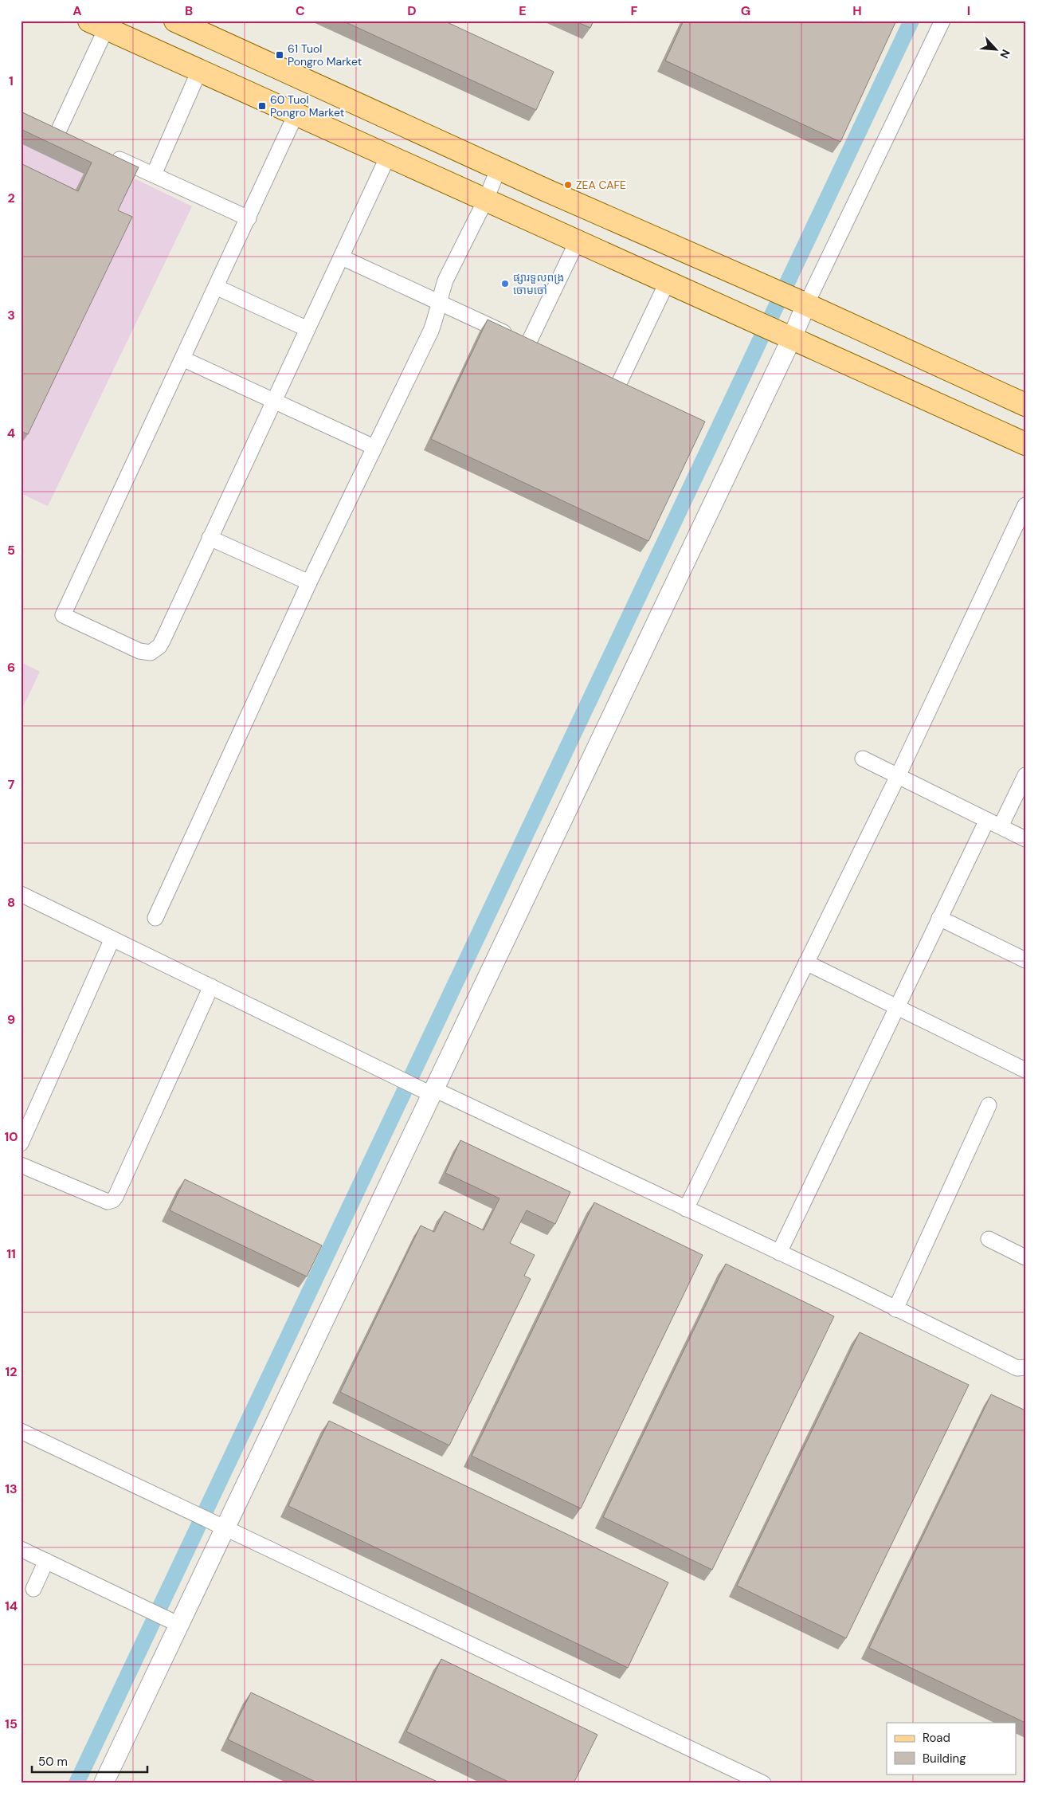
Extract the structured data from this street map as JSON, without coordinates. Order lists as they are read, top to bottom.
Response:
{
  "places": {
    "transit": ["61 Tuol Pongro Market", "60 Tuol Pongro Market"],
    "other": ["ZEA CAFE", "ផ្សារទួលពង្រ ចោមចៅ"]
  },
  "legend": ["Road", "Building"],
  "scale_bar": "50 m",
  "north": "bottom right",
  "grid": {
    "columns": [
      "A",
      "B",
      "C",
      "D",
      "E",
      "F",
      "G",
      "H",
      "I"
    ],
    "rows": [
      "1",
      "2",
      "3",
      "4",
      "5",
      "6",
      "7",
      "8",
      "9",
      "10",
      "11",
      "12",
      "13",
      "14",
      "15"
    ]
  }
}
